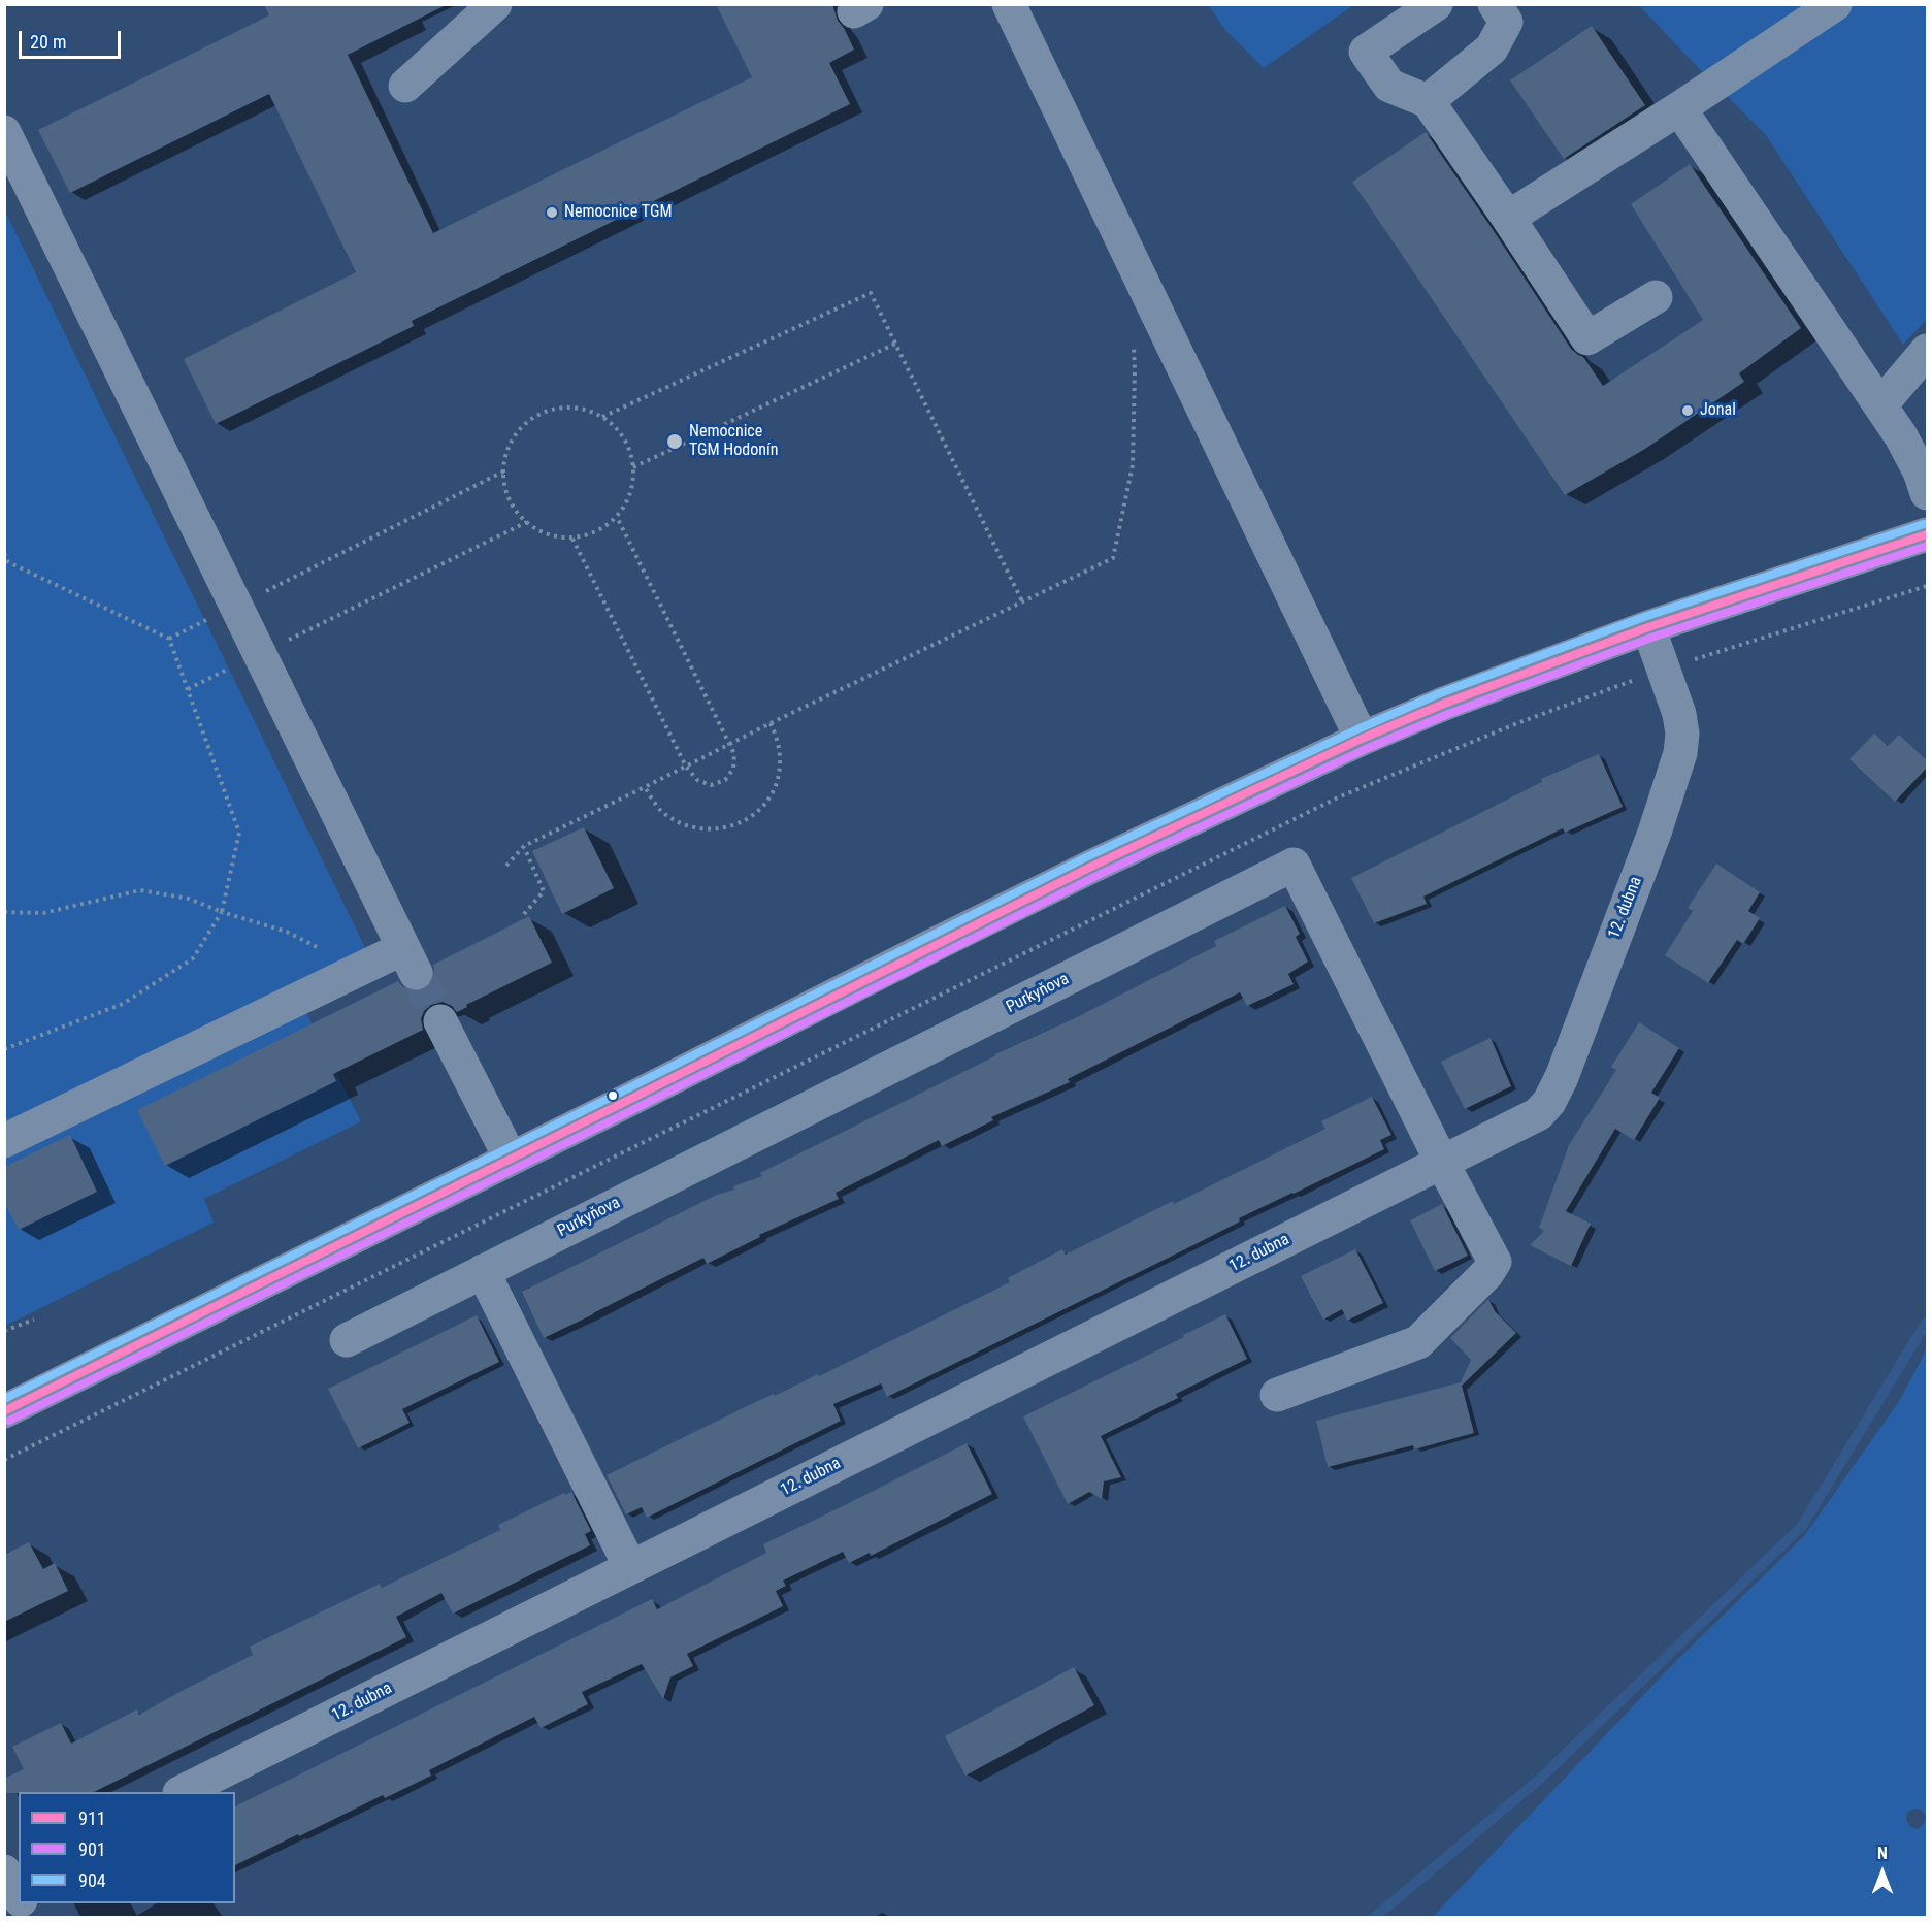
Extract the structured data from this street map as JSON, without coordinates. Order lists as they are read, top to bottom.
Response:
{
  "streets": {
    "street": ["12. dubna", "Purkyňova"]
  },
  "crossings": [
    ["12. dubna", "Purkyňova"]
  ],
  "places": ["Nemocnice TGM", "Jonal", "Nemocnice TGM Hodonín"],
  "lines": ["transit line 904", "transit line 911", "transit line 901"],
  "legend": ["911", "901", "904"],
  "scale_bar": "20 m",
  "north": "top"
}
